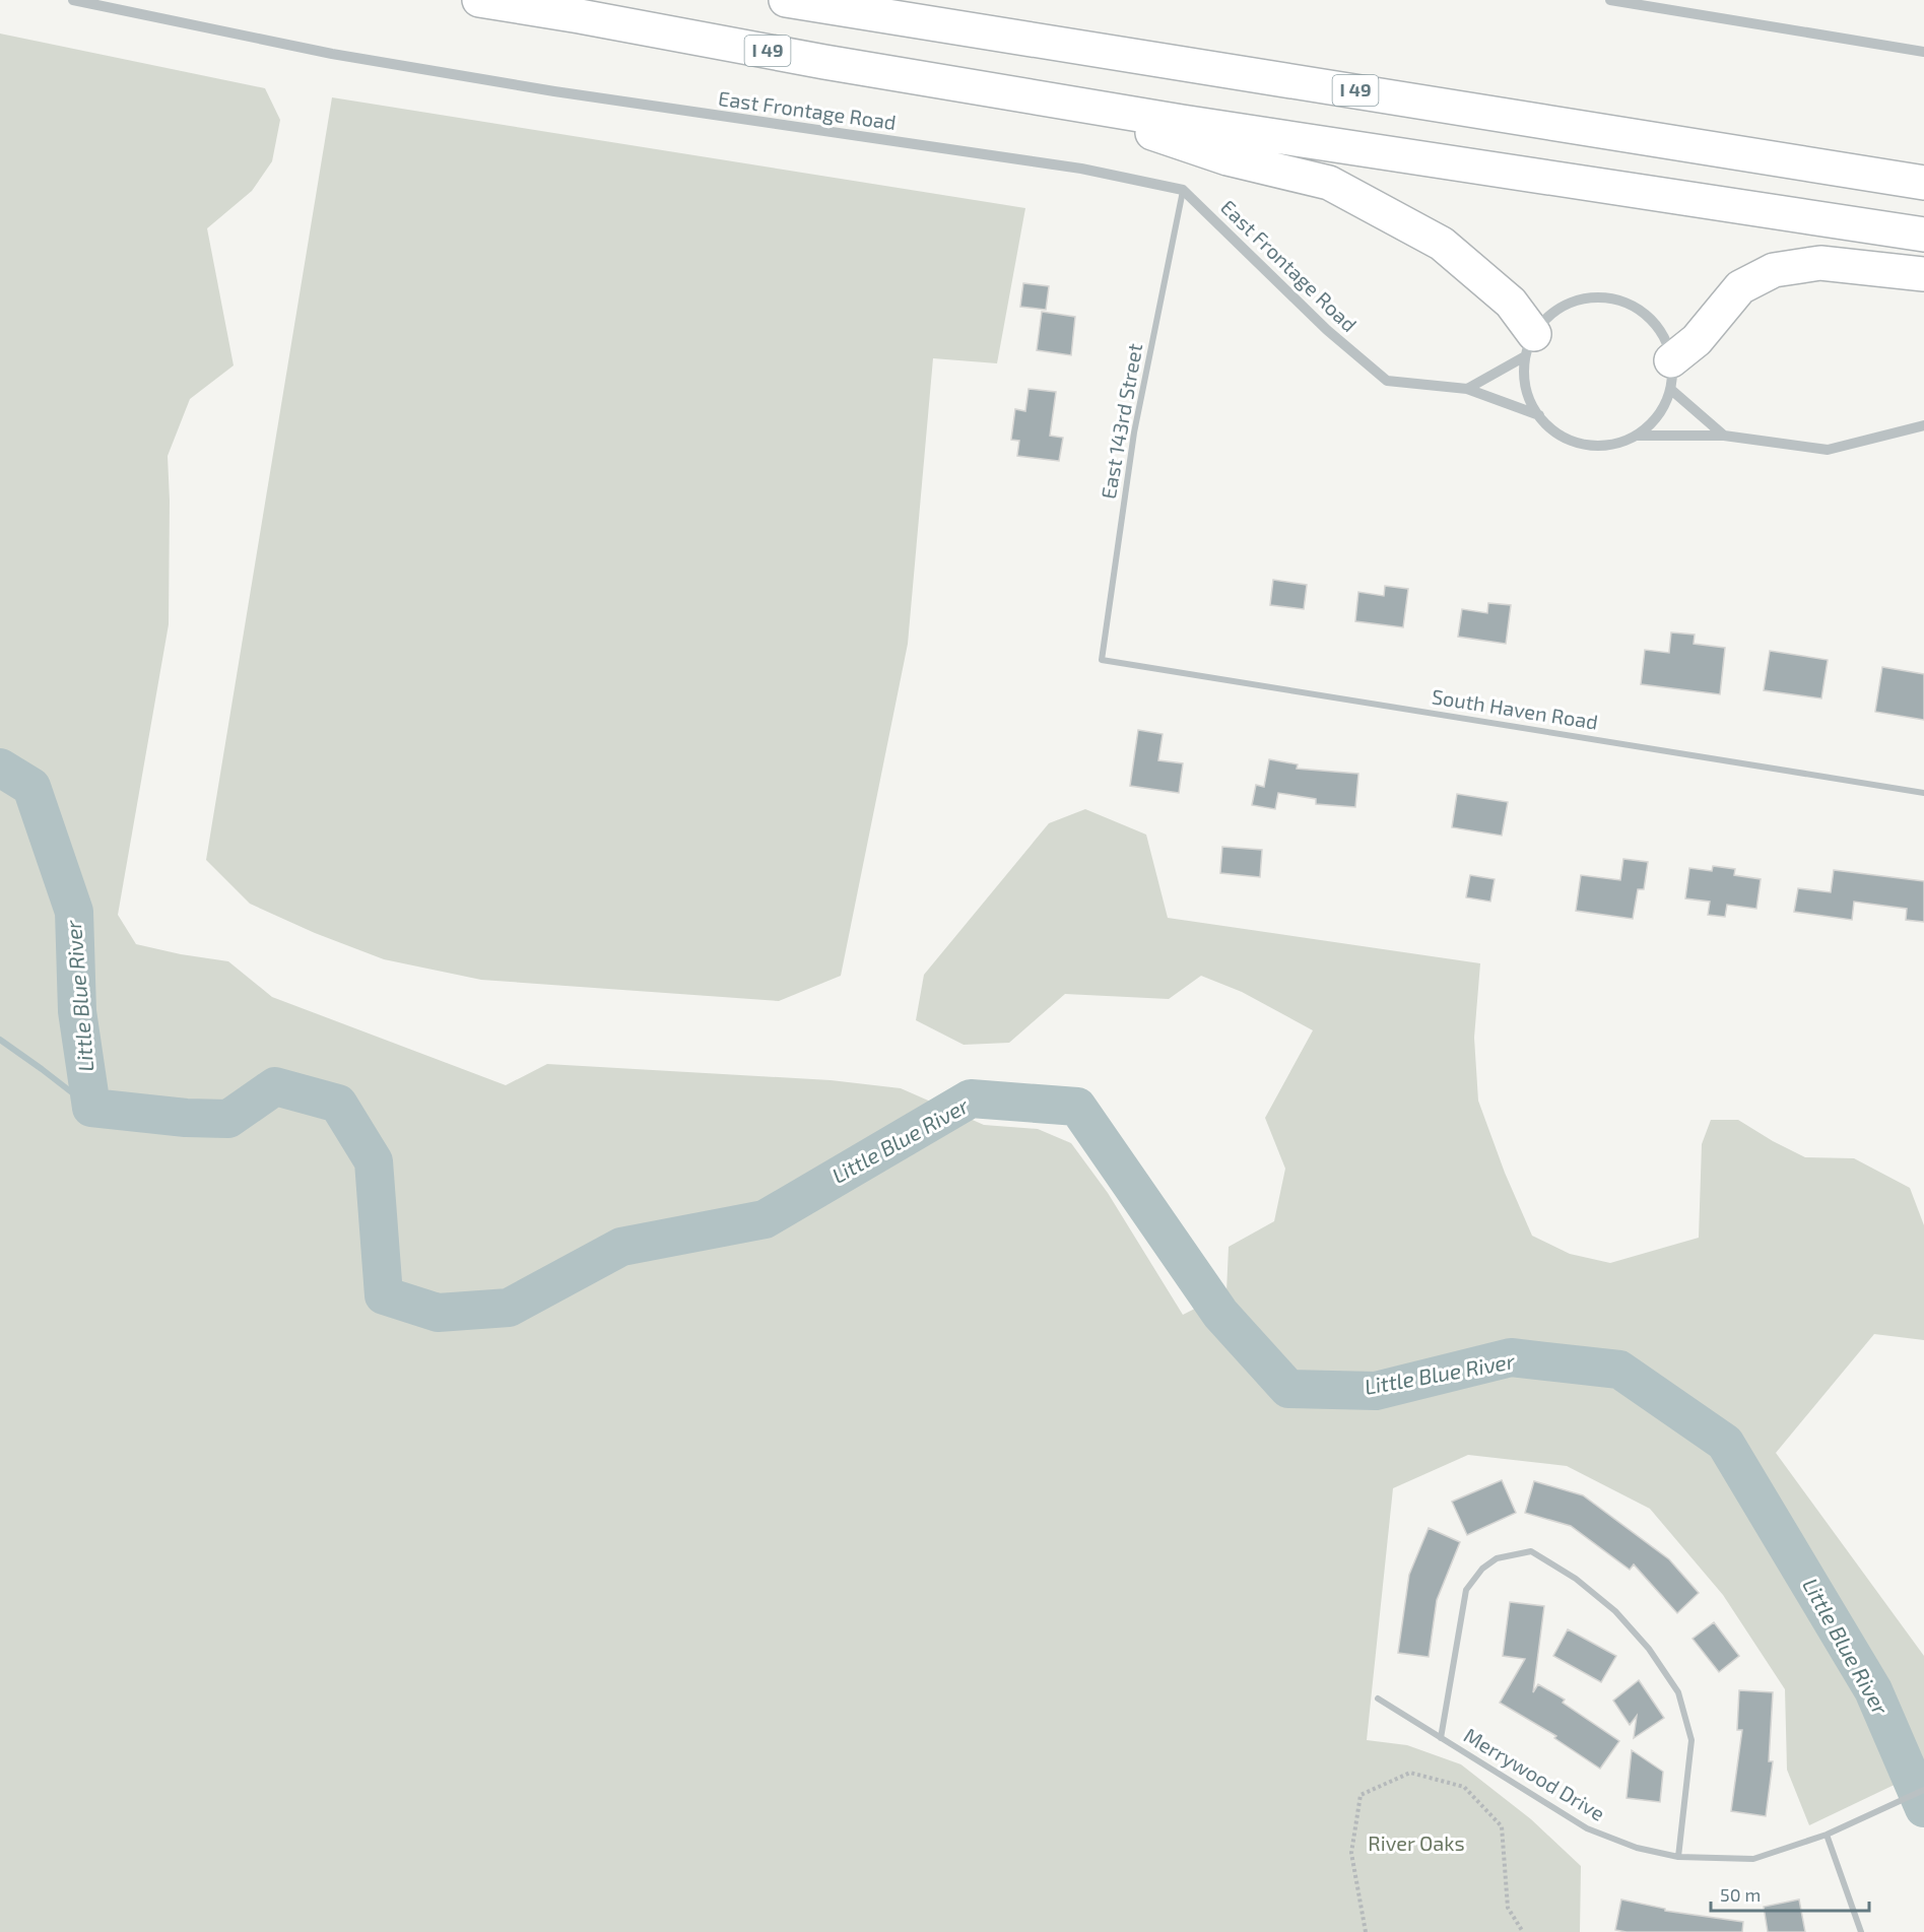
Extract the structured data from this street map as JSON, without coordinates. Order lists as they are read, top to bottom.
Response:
{
  "streets": {
    "highway": ["I 49"],
    "street": [
      "East Frontage Road",
      "East 143rd Street",
      "South Haven Road",
      "Merrywood Drive"
    ]
  },
  "crossings": [
    ["East Frontage Road", "East 143rd Street"],
    ["East 143rd Street", "South Haven Road"]
  ],
  "water": ["Little Blue River"],
  "parks": ["River Oaks"],
  "scale_bar": "50 m"
}
